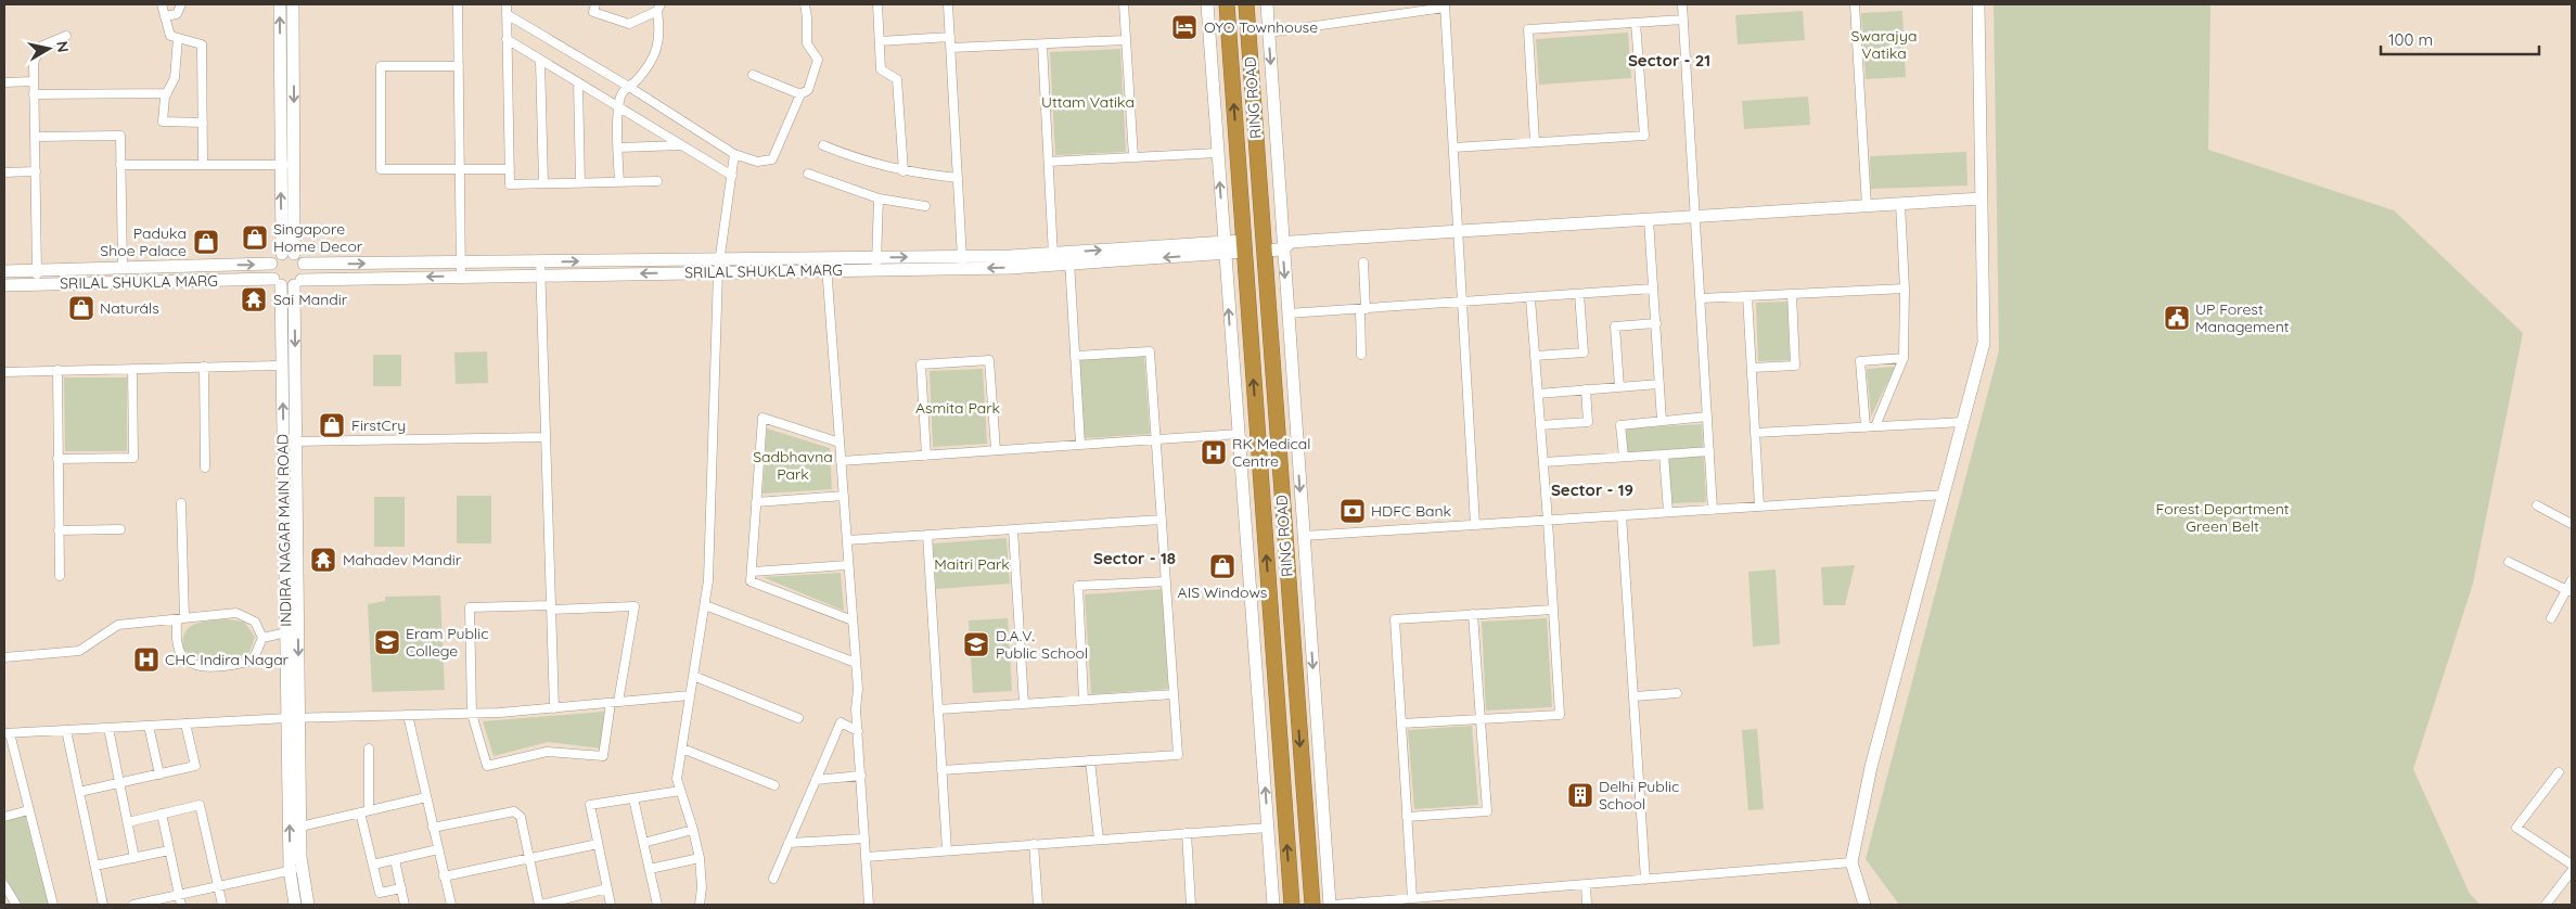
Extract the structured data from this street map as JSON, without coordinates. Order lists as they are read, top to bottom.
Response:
{
  "streets": {
    "highway": ["RING ROAD"],
    "street": ["SRILAL SHUKLA MARG", "INDIRA NAGAR MAIN ROAD"]
  },
  "crossings": [
    ["RING ROAD", "SRILAL SHUKLA MARG"],
    ["SRILAL SHUKLA MARG", "INDIRA NAGAR MAIN ROAD"]
  ],
  "districts": ["Sector - 21", "Sector - 19", "Sector - 18"],
  "parks": [
    "Swarajya Vatika",
    "Uttam Vatika",
    "Asmita Park",
    "Sadbhavna Park",
    "Forest Department Green Belt",
    "Maitri Park"
  ],
  "places": {
    "hotel": ["OYO Townhouse"],
    "shop": [
      "Singapore Home Decor",
      "Paduka Shoe Palace",
      "Naturáls",
      "FirstCry",
      "AIS Windows"
    ],
    "temple": ["Sai Mandir", "Mahadev Mandir"],
    "public building": ["UP Forest Management"],
    "hospital": ["RK Medical Centre", "CHC Indira Nagar"],
    "bank": ["HDFC Bank"],
    "school or university": ["Eram Public College", "D.A.V. Public School"],
    "building": ["Delhi Public School"]
  },
  "scale_bar": "100 m",
  "north": "right"
}
